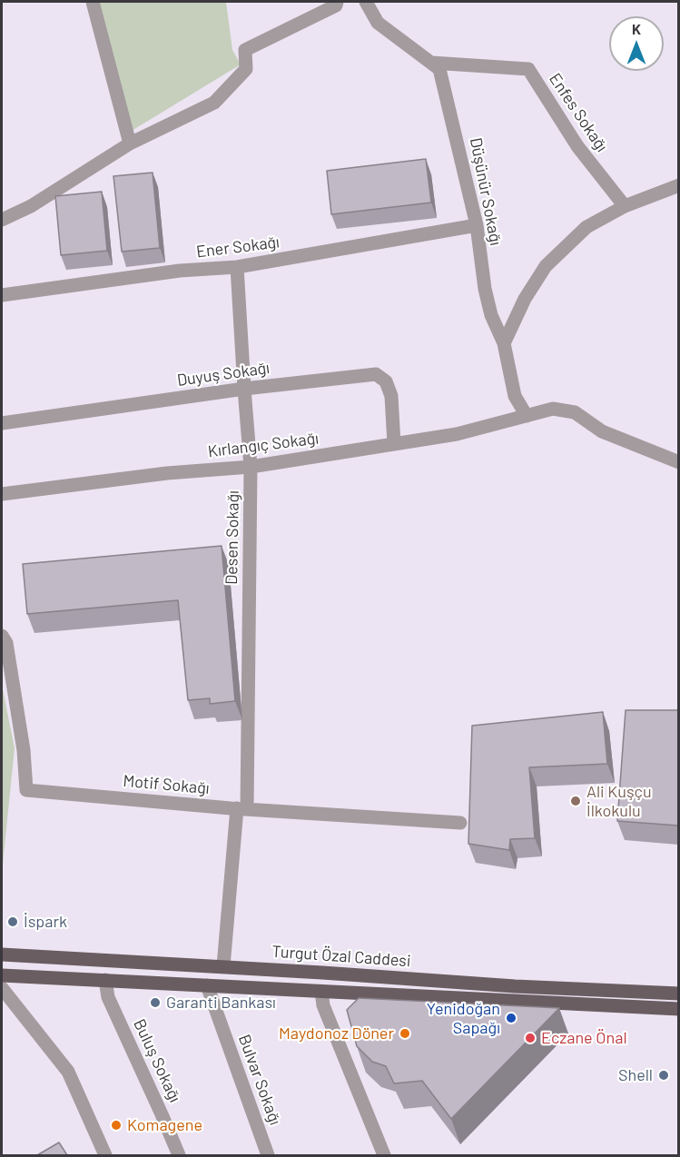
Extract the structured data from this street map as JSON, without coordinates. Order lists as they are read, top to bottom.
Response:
{
  "streets": {
    "main road": ["Turgut Özal Caddesi"],
    "street": [
      "Enfes Sokağı",
      "Düşünür Sokağı",
      "Ener Sokağı",
      "Duyuş Sokağı",
      "Kırlangıç Sokağı",
      "Desen Sokağı",
      "Motif Sokağı",
      "Buluş Sokağı",
      "Bulvar Sokağı"
    ]
  },
  "crossings": [
    ["Enfes Sokağı", "Düşünür Sokağı"],
    ["Düşünür Sokağı", "Ener Sokağı"],
    ["Düşünür Sokağı", "Kırlangıç Sokağı"],
    ["Ener Sokağı", "Desen Sokağı"],
    ["Duyuş Sokağı", "Kırlangıç Sokağı"],
    ["Duyuş Sokağı", "Desen Sokağı"],
    ["Kırlangıç Sokağı", "Desen Sokağı"],
    ["Desen Sokağı", "Motif Sokağı"],
    ["Desen Sokağı", "Turgut Özal Caddesi"]
  ],
  "places": [
    "Ali Kuşçu İlkokulu",
    "İspark",
    "Garanti Bankası",
    "Yenidoğan Sapağı",
    "Maydonoz Döner",
    "Eczane Önal",
    "Shell",
    "Komagene"
  ],
  "north": "top"
}
